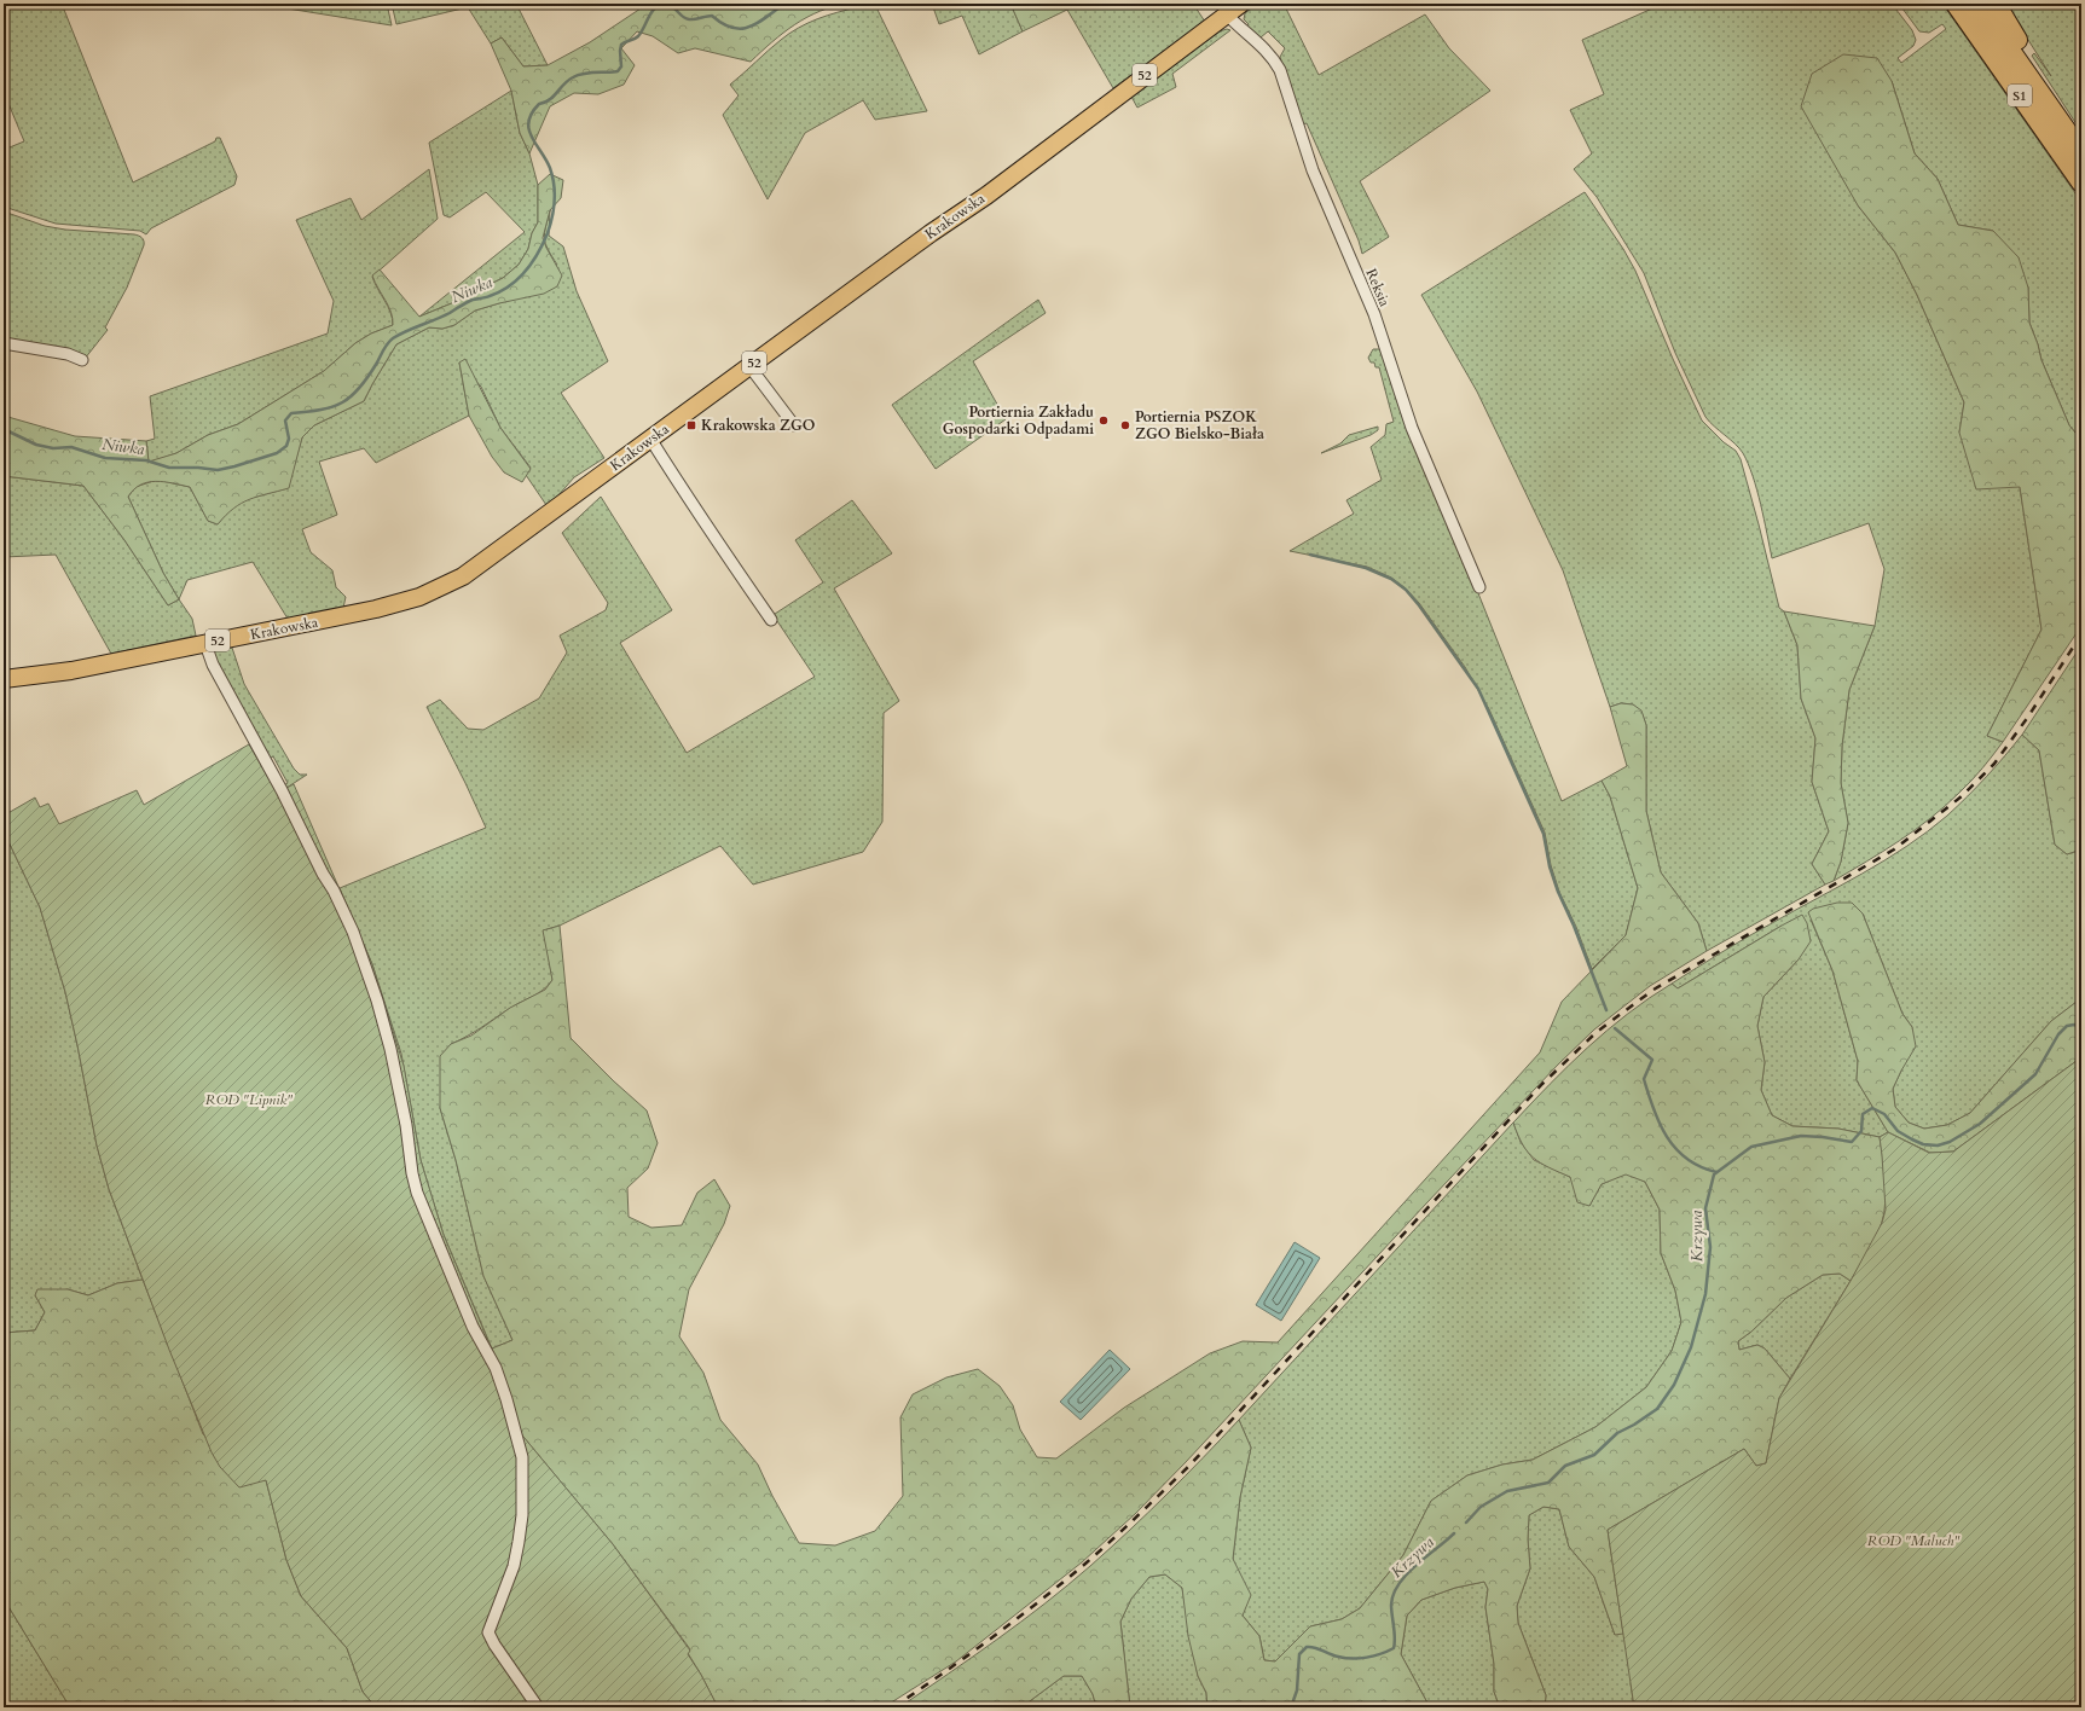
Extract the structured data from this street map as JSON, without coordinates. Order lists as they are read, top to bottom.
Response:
{
  "streets": {
    "highway": ["S1"],
    "main road": ["52", "Krakowska"],
    "street": ["Reksia"]
  },
  "crossings": [
    ["Krakowska", "Reksia"]
  ],
  "water": ["Niwka", "Krzywa"],
  "parks": ["ROD \"Lipnik\"", "ROD \"Maluch\""],
  "places": {
    "other": ["Portiernia Zakładu Gospodarki Odpadami", "Portiernia PSZOK ZGO Bielsko-Biała"],
    "transit": ["Krakowska ZGO"]
  }
}
